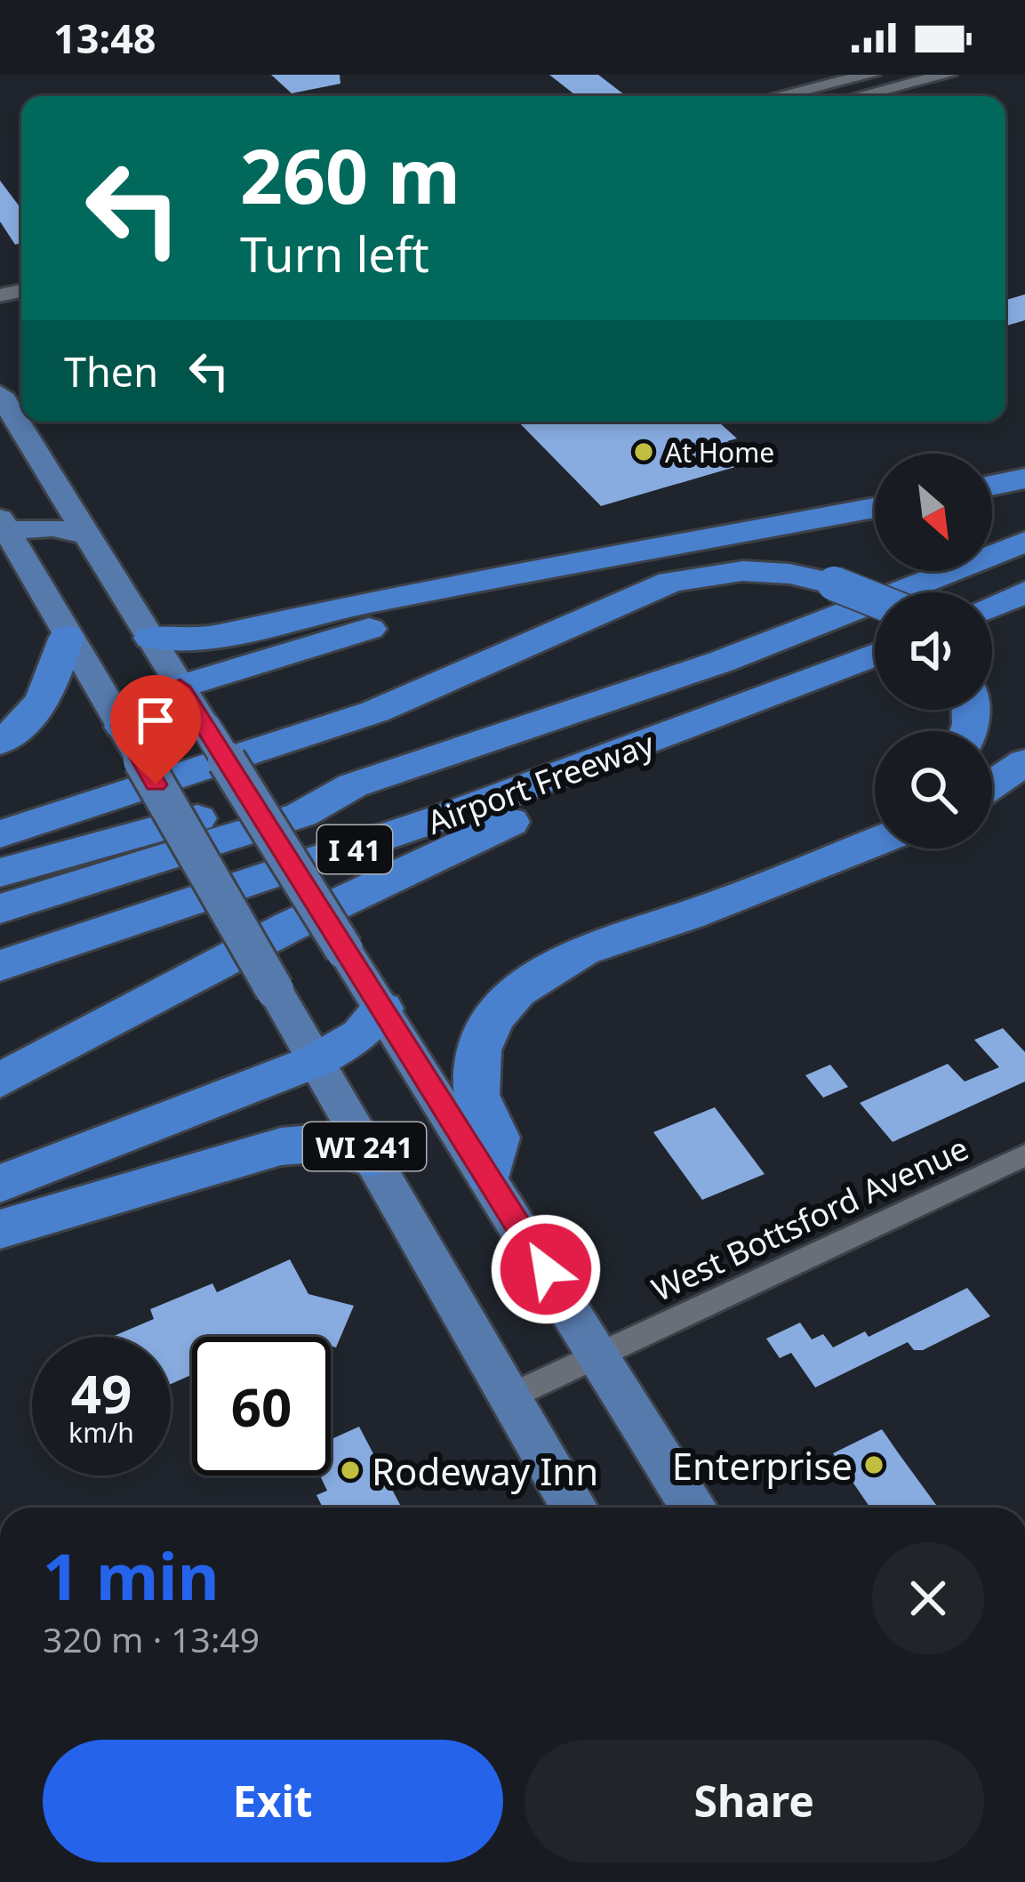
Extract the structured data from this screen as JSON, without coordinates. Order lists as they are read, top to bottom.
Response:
{
  "streets": {
    "highway": ["Airport Freeway", "I 41"],
    "main road": ["WI 241"],
    "street": ["West Bottsford Avenue"]
  },
  "crossings": [
    ["Airport Freeway", "I 41"],
    ["WI 241", "West Bottsford Avenue"]
  ],
  "places": ["At Home", "Enterprise", "Rodeway Inn"],
  "north": "bottom right",
  "page": {
    "status": "13:48",
    "turn": ["260 m", "Turn left"],
    "then": "Then",
    "speed": "49 km/h",
    "limit": "60",
    "heading": ["1 min", "320 m · 13:49"],
    "buttons": ["Exit", "Share"]
  }
}
